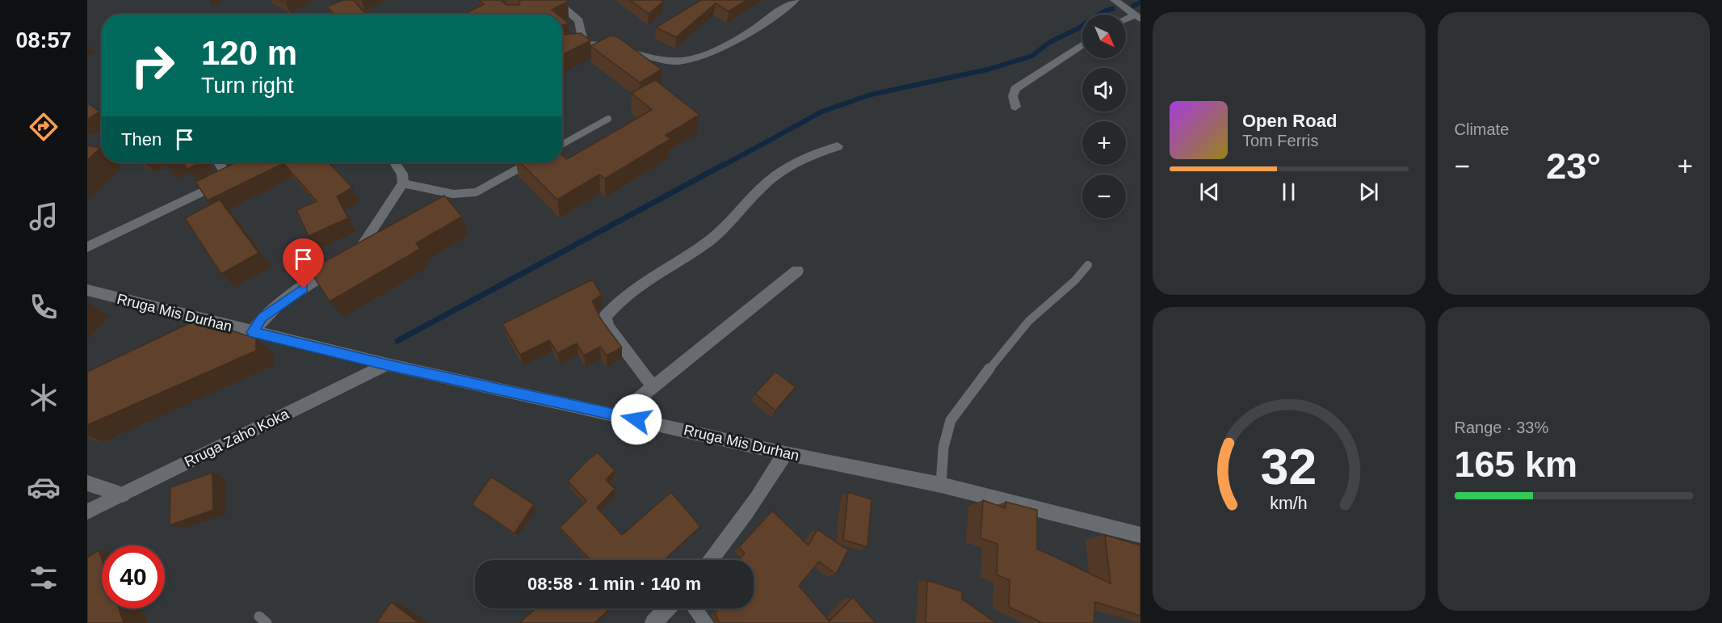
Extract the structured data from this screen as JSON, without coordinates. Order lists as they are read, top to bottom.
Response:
{
  "streets": {
    "street": ["Rruga Mis Durhan", "Rruga Zaho Koka"]
  },
  "crossings": [
    ["Rruga Mis Durhan", "Rruga Zaho Koka"]
  ],
  "north": "bottom right",
  "page": {
    "tabs": "08:57",
    "tile": [
      "Climate",
      ["Range · 33%", "165 km"]
    ],
    "map_buttons": ["+", "−"],
    "turn": ["120 m", "Turn right"],
    "song": ["Open Road", "Tom Ferris"],
    "then": "Then",
    "heat": ["−", "23°", "+"],
    "limit": "40",
    "trip": "08:58 · 1 min · 140 m",
    "gauge": ["32", "km/h"]
  }
}
